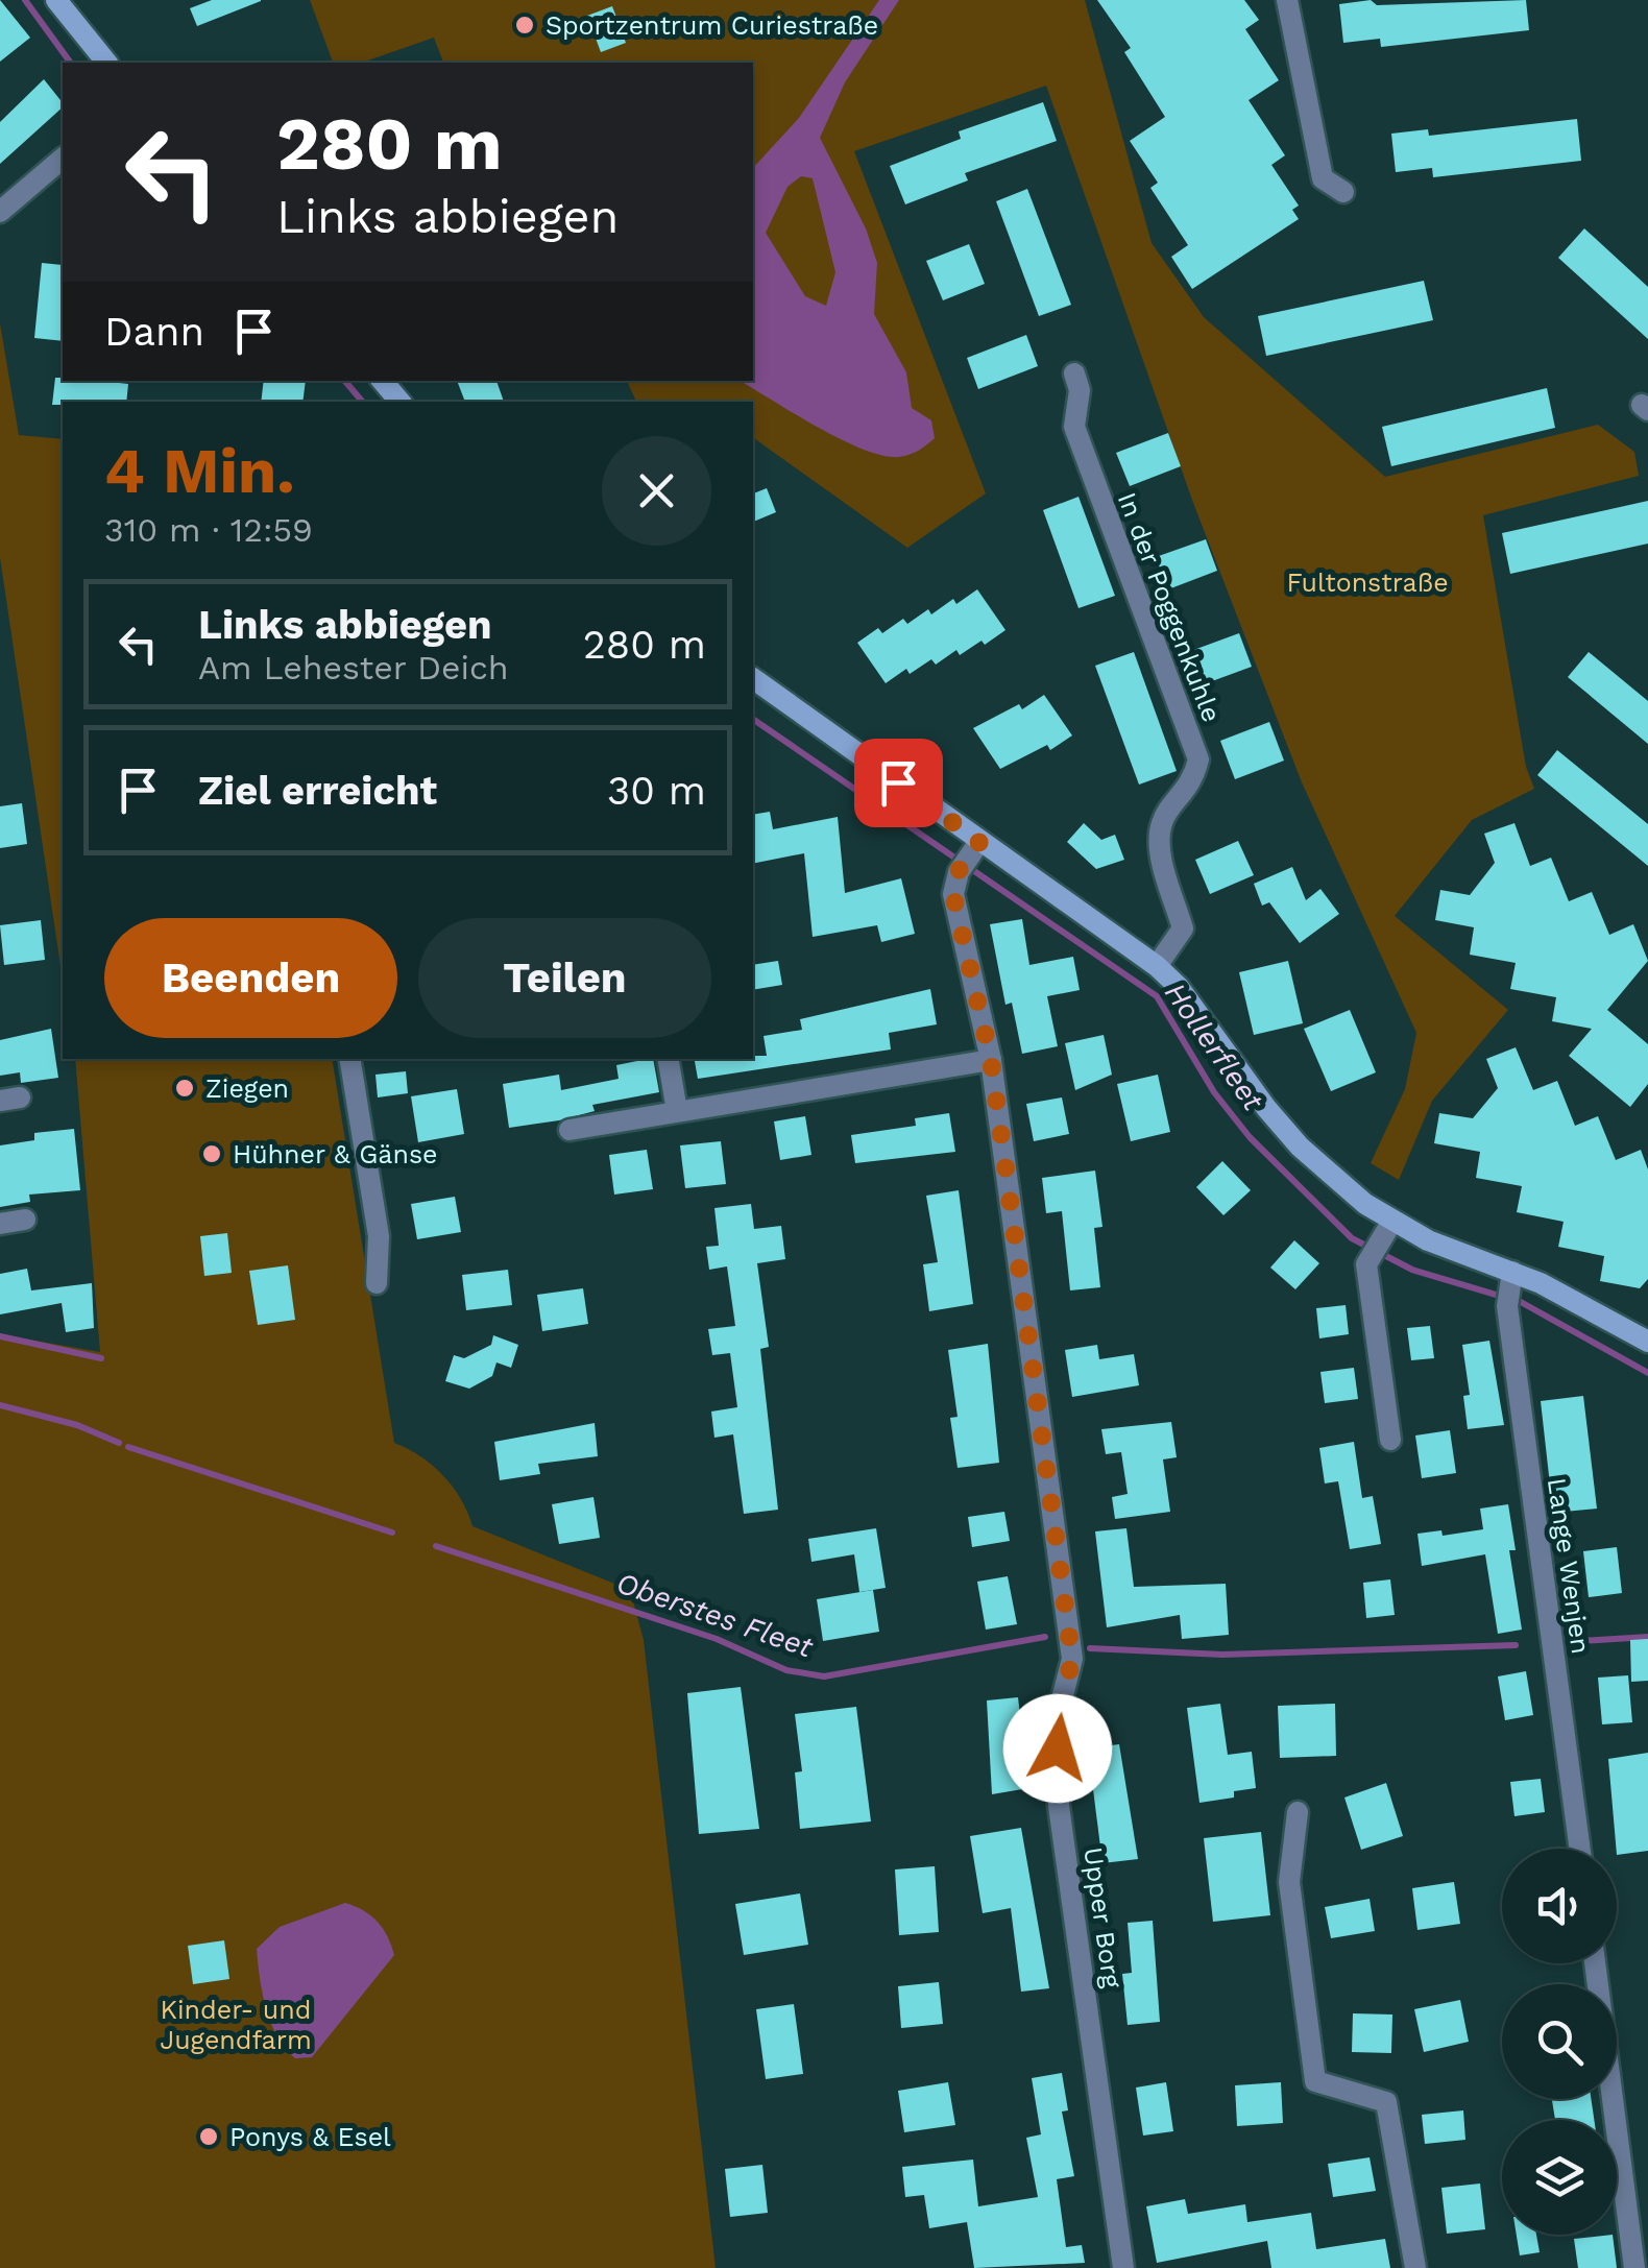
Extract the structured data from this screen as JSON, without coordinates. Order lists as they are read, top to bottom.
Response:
{
  "streets": {
    "street": ["In der Poggenkuhle", "Lange Wenjen", "Upper Borg"]
  },
  "water": ["Hollerfleet", "Oberstes Fleet"],
  "parks": ["Fultonstraße", "Kinder- und Jugendfarm"],
  "places": [
    "Sportzentrum Curiestraße",
    "Ziegen",
    "Hühner & Gänse",
    "Ponys & Esel"
  ],
  "page": {
    "turn": ["280 m", "Links abbiegen"],
    "then": "Dann",
    "heading": ["4 Min.", "310 m · 12:59"],
    "list": [
      {
        "name": "Links abbiegen",
        "note": "Am Lehester Deich",
        "value": "280 m"
      },
      {
        "name": "Ziel erreicht",
        "value": "30 m"
      }
    ],
    "buttons": ["Beenden", "Teilen"]
  }
}
